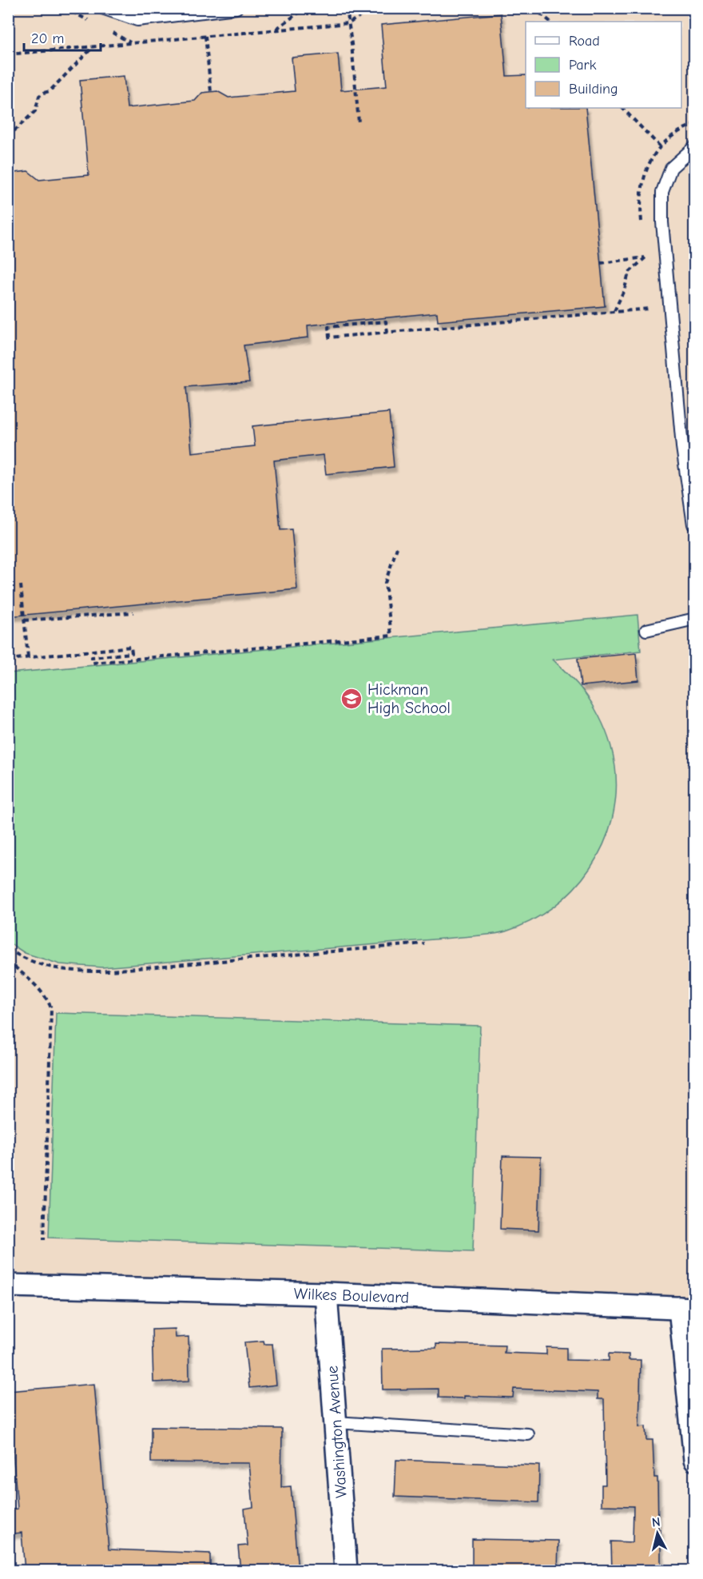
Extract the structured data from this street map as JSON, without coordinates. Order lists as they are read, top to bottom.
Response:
{
  "streets": {
    "street": ["Wilkes Boulevard", "Washington Avenue"]
  },
  "crossings": [
    ["Wilkes Boulevard", "Washington Avenue"]
  ],
  "places": {
    "school or university": ["Hickman High School"]
  },
  "legend": ["Road", "Park", "Building"],
  "scale_bar": "20 m",
  "north": "top"
}
